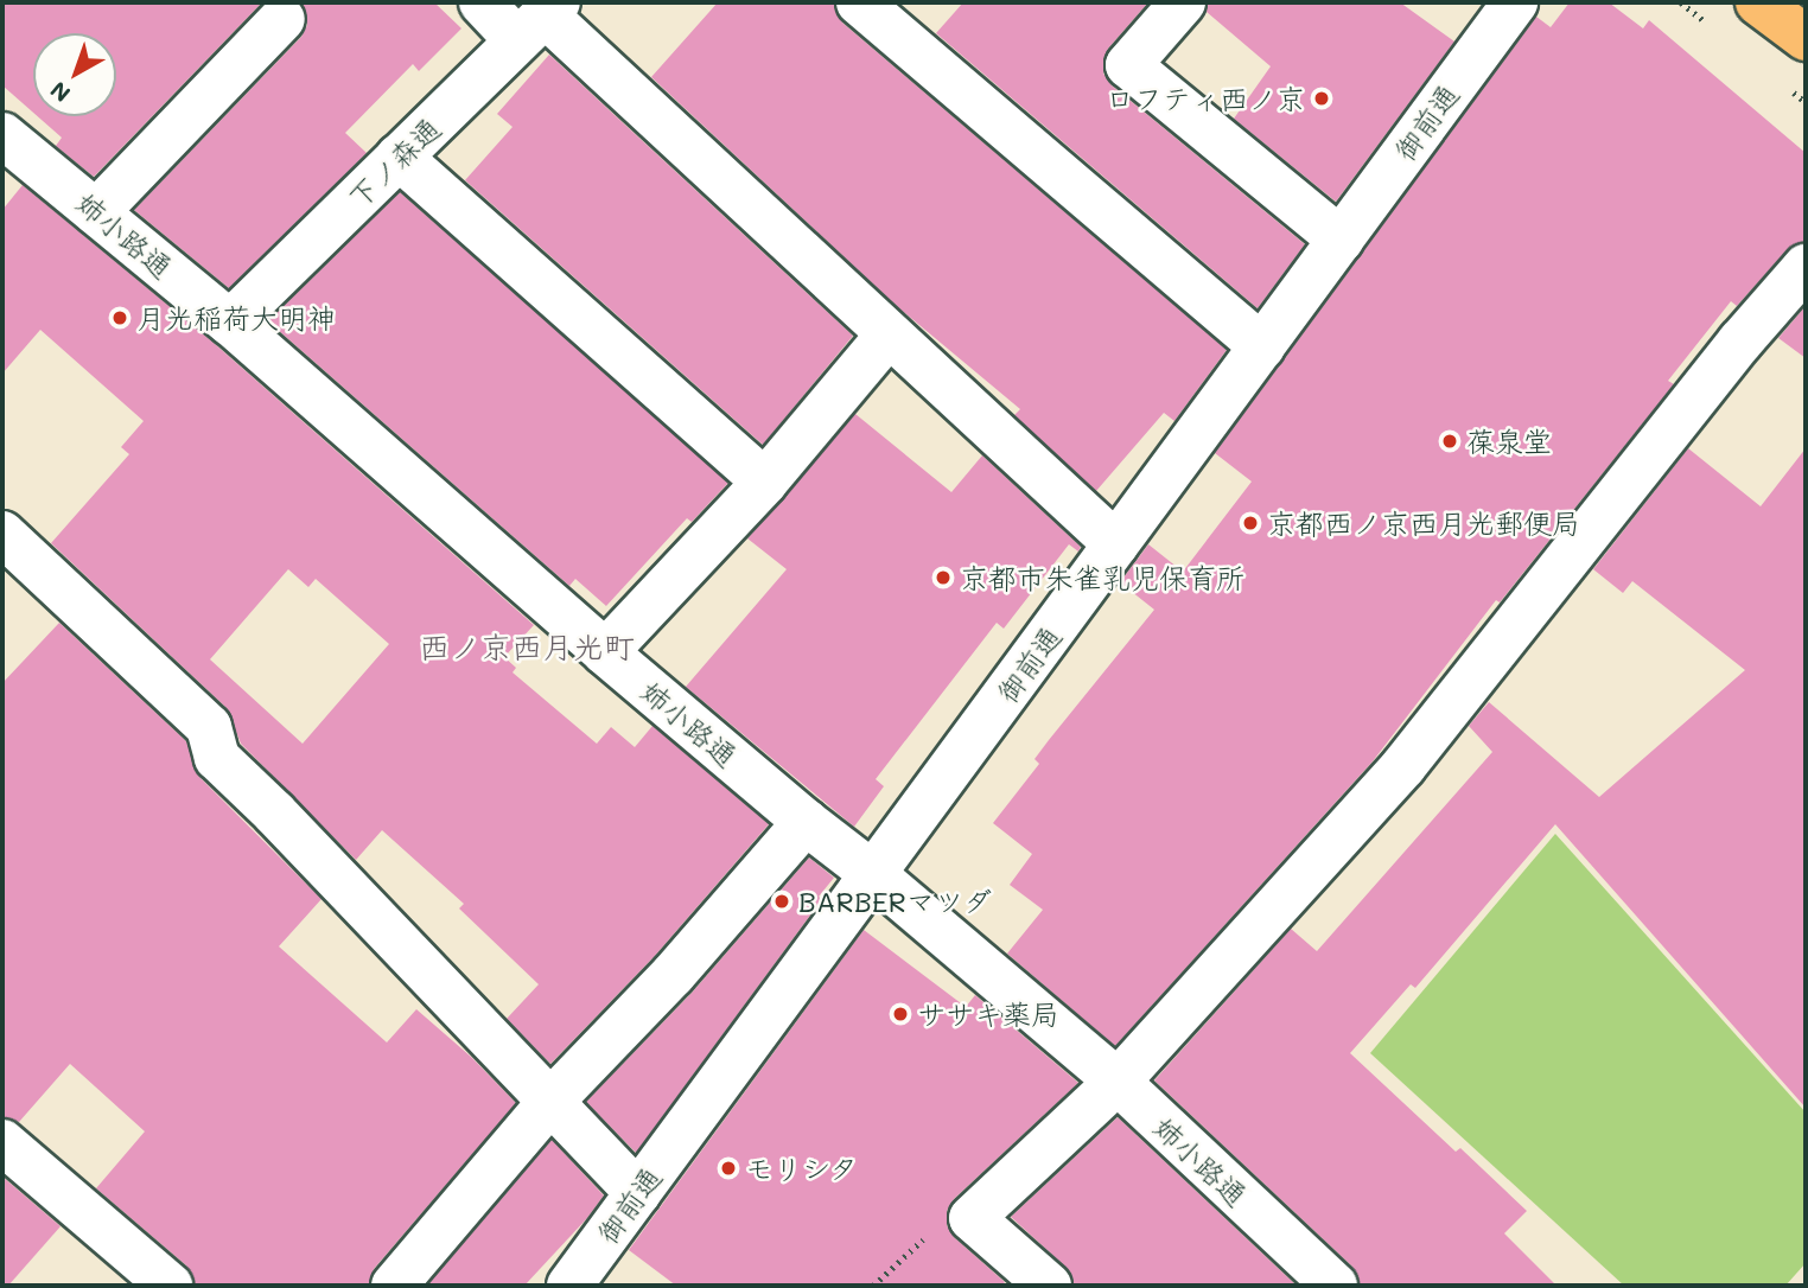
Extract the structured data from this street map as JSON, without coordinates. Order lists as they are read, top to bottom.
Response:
{
  "streets": {
    "street": ["御前通", "下ノ森通", "姉小路通"]
  },
  "crossings": [
    ["御前通", "姉小路通"],
    ["下ノ森通", "姉小路通"]
  ],
  "districts": ["西ノ京西月光町"],
  "places": [
    "ロフティ西ノ京",
    "月光稲荷大明神",
    "葆泉堂",
    "京都西ノ京西月光郵便局",
    "京都市朱雀乳児保育所",
    "BARBERマツダ",
    "ササキ薬局",
    "モリシタ"
  ],
  "north": "bottom left"
}
